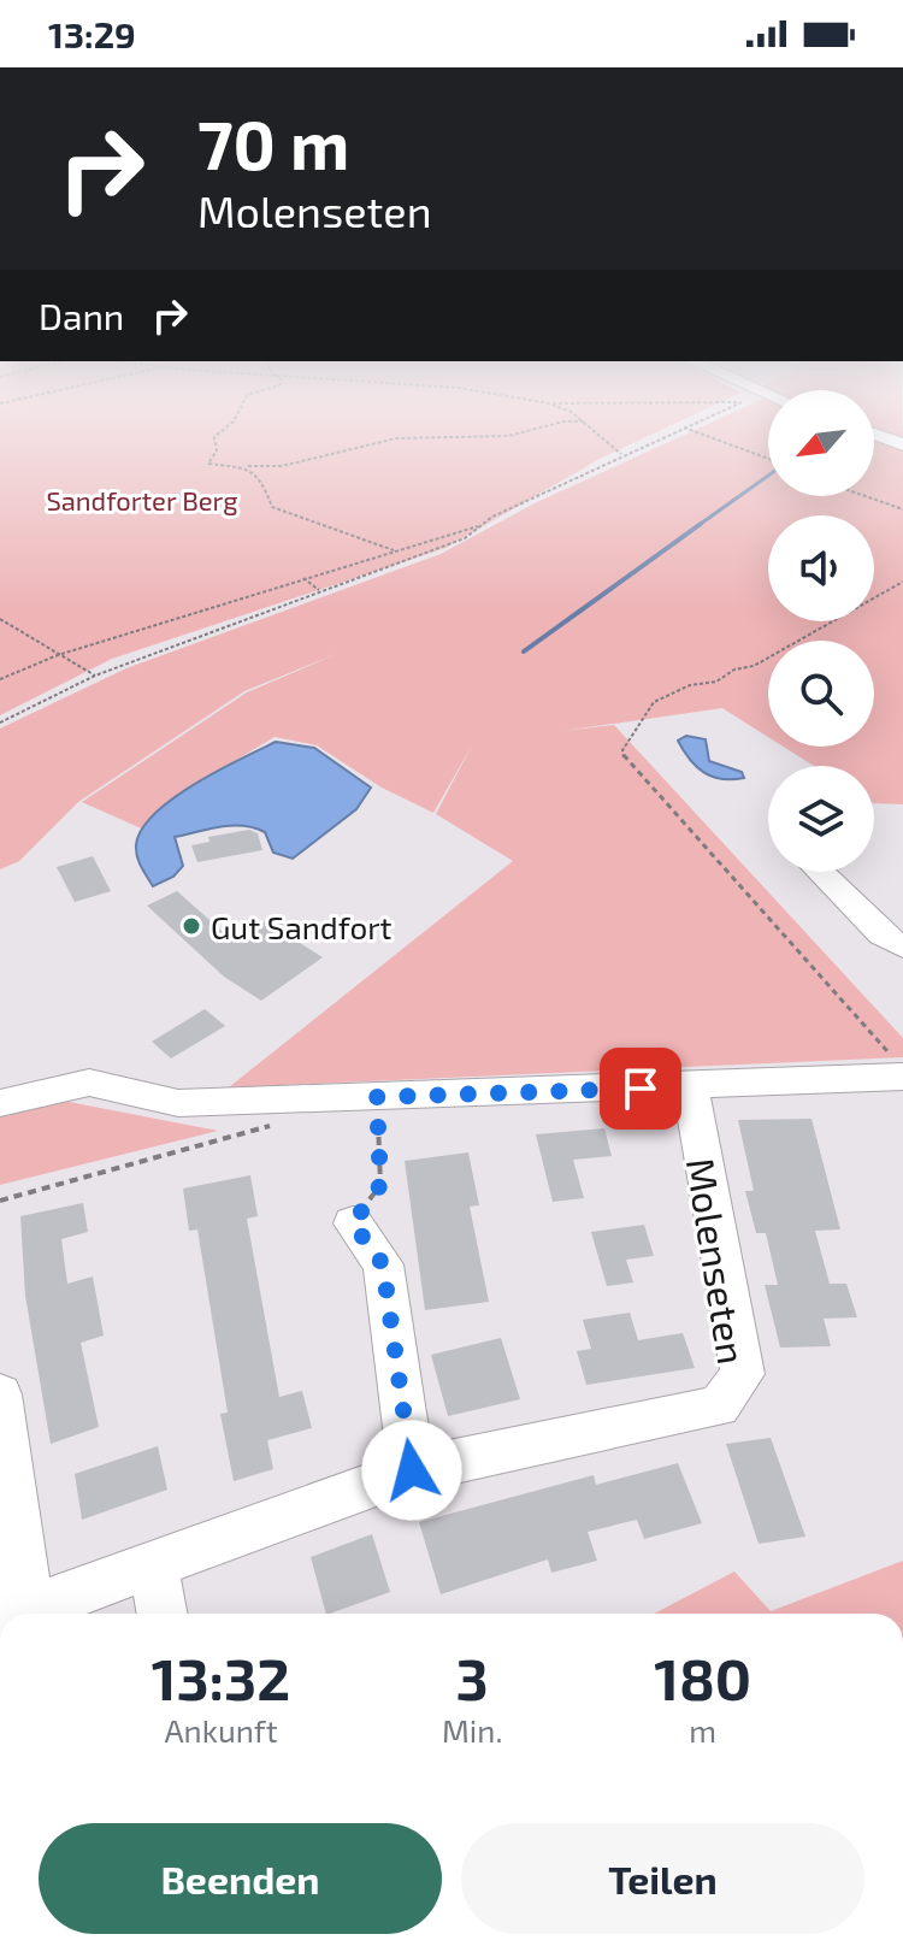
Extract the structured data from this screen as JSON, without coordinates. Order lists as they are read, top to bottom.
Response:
{
  "streets": {
    "street": ["Molenseten"]
  },
  "parks": ["Sandforter Berg"],
  "places": ["Gut Sandfort"],
  "north": "bottom left",
  "page": {
    "status": "13:29",
    "turn": ["70 m", "Molenseten"],
    "then": "Dann",
    "eta": [
      "13:32",
      "Ankunft",
      "3",
      "Min.",
      "180",
      "m"
    ],
    "buttons": ["Beenden", "Teilen"]
  }
}
